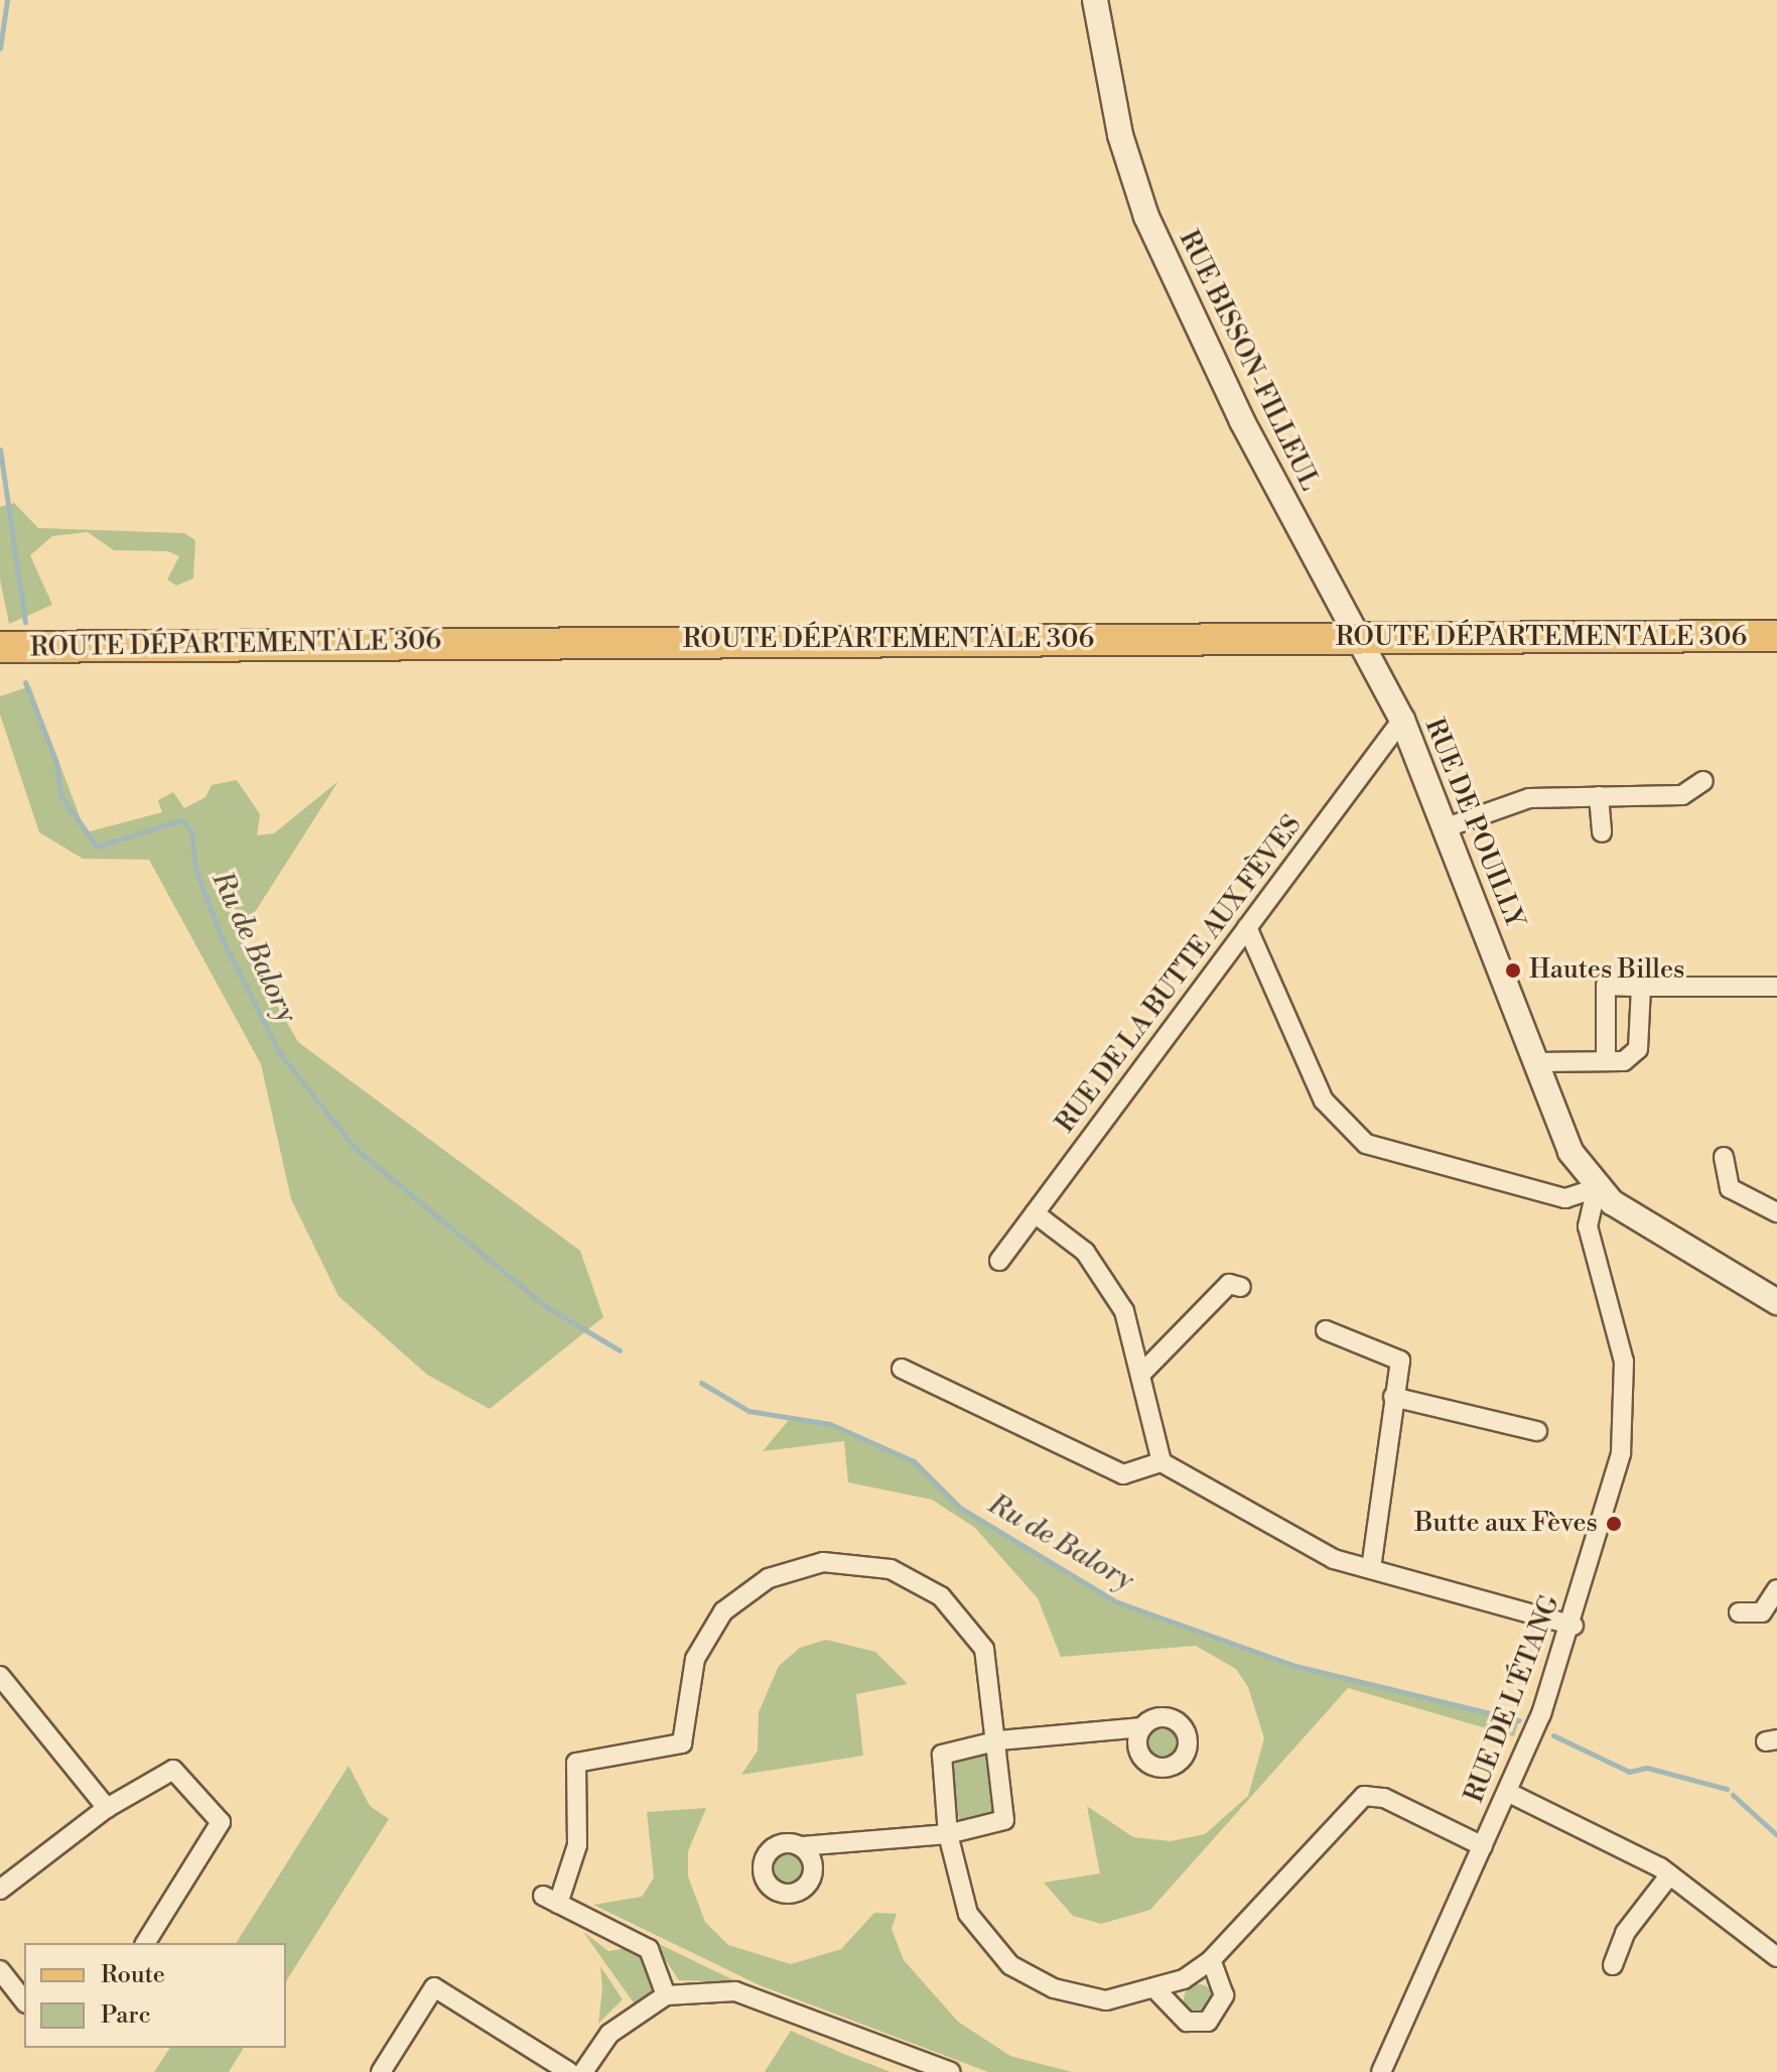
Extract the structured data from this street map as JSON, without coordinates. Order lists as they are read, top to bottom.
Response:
{
  "streets": {
    "main road": ["ROUTE DÉPARTEMENTALE 306"],
    "street": [
      "RUE BISSON-FILLEUL",
      "RUE DE POUILLY",
      "RUE DE LA BUTTE AUX FÈVES",
      "RUE DE L'ÉTANG"
    ]
  },
  "crossings": [
    ["RUE BISSON-FILLEUL", "ROUTE DÉPARTEMENTALE 306"],
    ["RUE BISSON-FILLEUL", "RUE DE POUILLY"],
    ["ROUTE DÉPARTEMENTALE 306", "RUE DE POUILLY"],
    ["RUE DE POUILLY", "RUE DE LA BUTTE AUX FÈVES"],
    ["RUE DE POUILLY", "RUE DE L'ÉTANG"]
  ],
  "water": ["Ru de Balory"],
  "places": ["Hautes Billes", "Butte aux Fèves"],
  "legend": ["Route", "Parc"]
}
